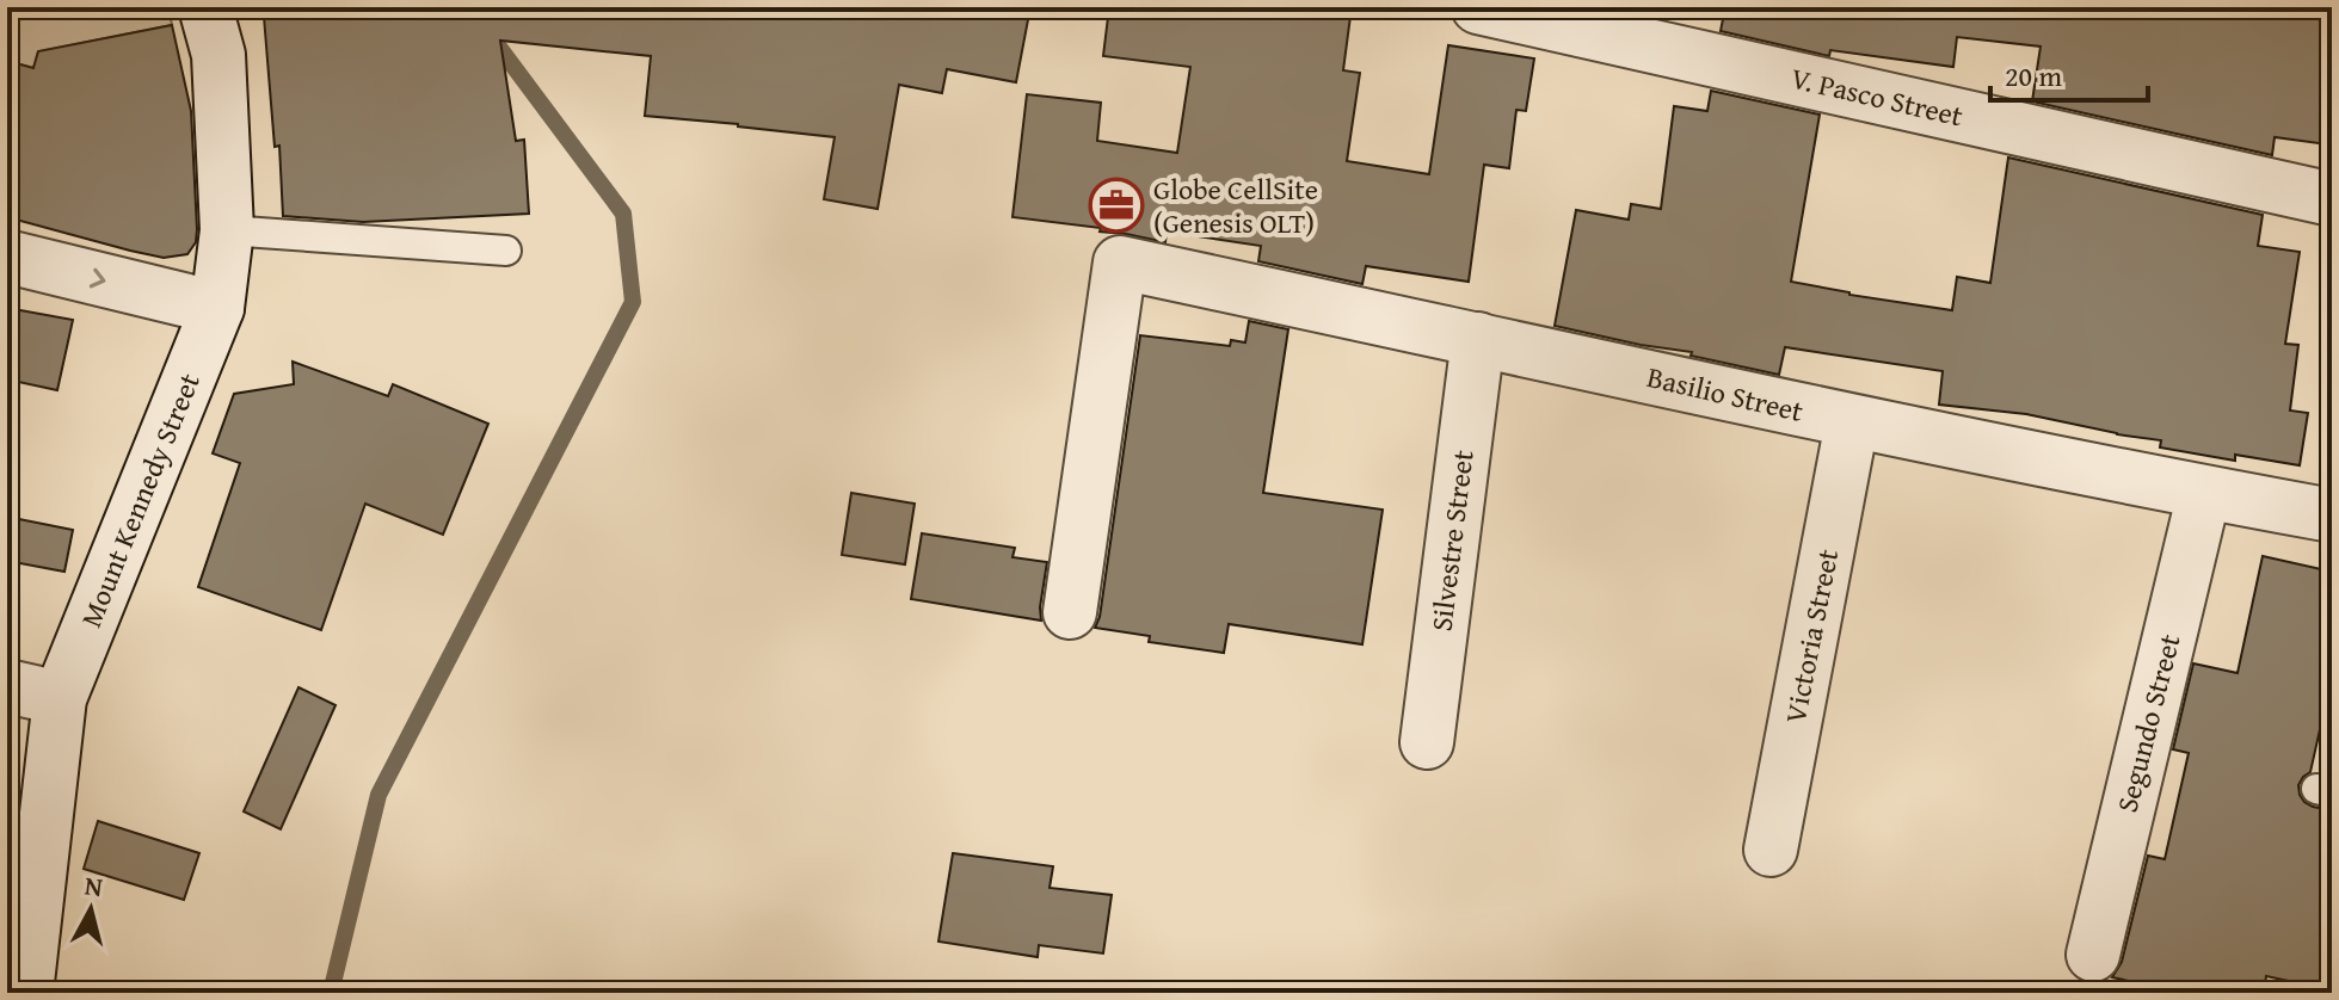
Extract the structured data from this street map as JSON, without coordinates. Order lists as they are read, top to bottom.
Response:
{
  "streets": {
    "street": [
      "V. Pasco Street",
      "Basilio Street",
      "Mount Kennedy Street",
      "Silvestre Street",
      "Victoria Street",
      "Segundo Street"
    ]
  },
  "crossings": [
    ["Basilio Street", "Silvestre Street"],
    ["Basilio Street", "Victoria Street"],
    ["Basilio Street", "Segundo Street"]
  ],
  "places": {
    "office": ["Globe CellSite (Genesis OLT)"]
  },
  "scale_bar": "20 m",
  "north": "top"
}
